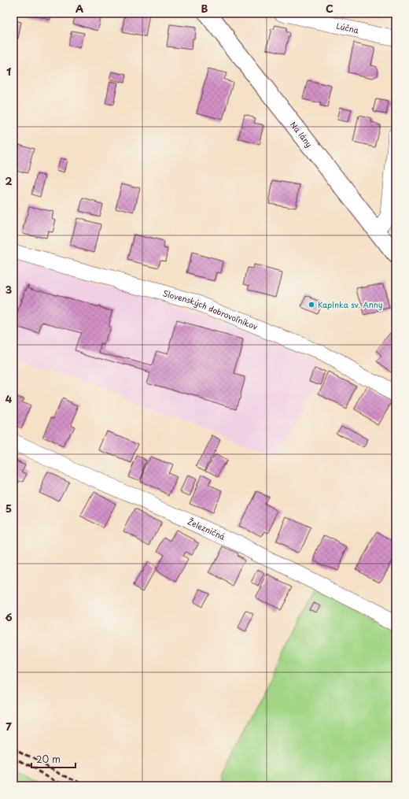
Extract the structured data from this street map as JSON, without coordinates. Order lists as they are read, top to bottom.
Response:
{
  "streets": {
    "street": [
      "Lúčna",
      "Na lány",
      "Slovenských dobrovoľníkov",
      "Železničná"
    ]
  },
  "places": ["Kaplnka sv. Anny"],
  "scale_bar": "20 m",
  "grid": {
    "columns": ["A", "B", "C"],
    "rows": [
      "1",
      "2",
      "3",
      "4",
      "5",
      "6",
      "7"
    ]
  }
}
